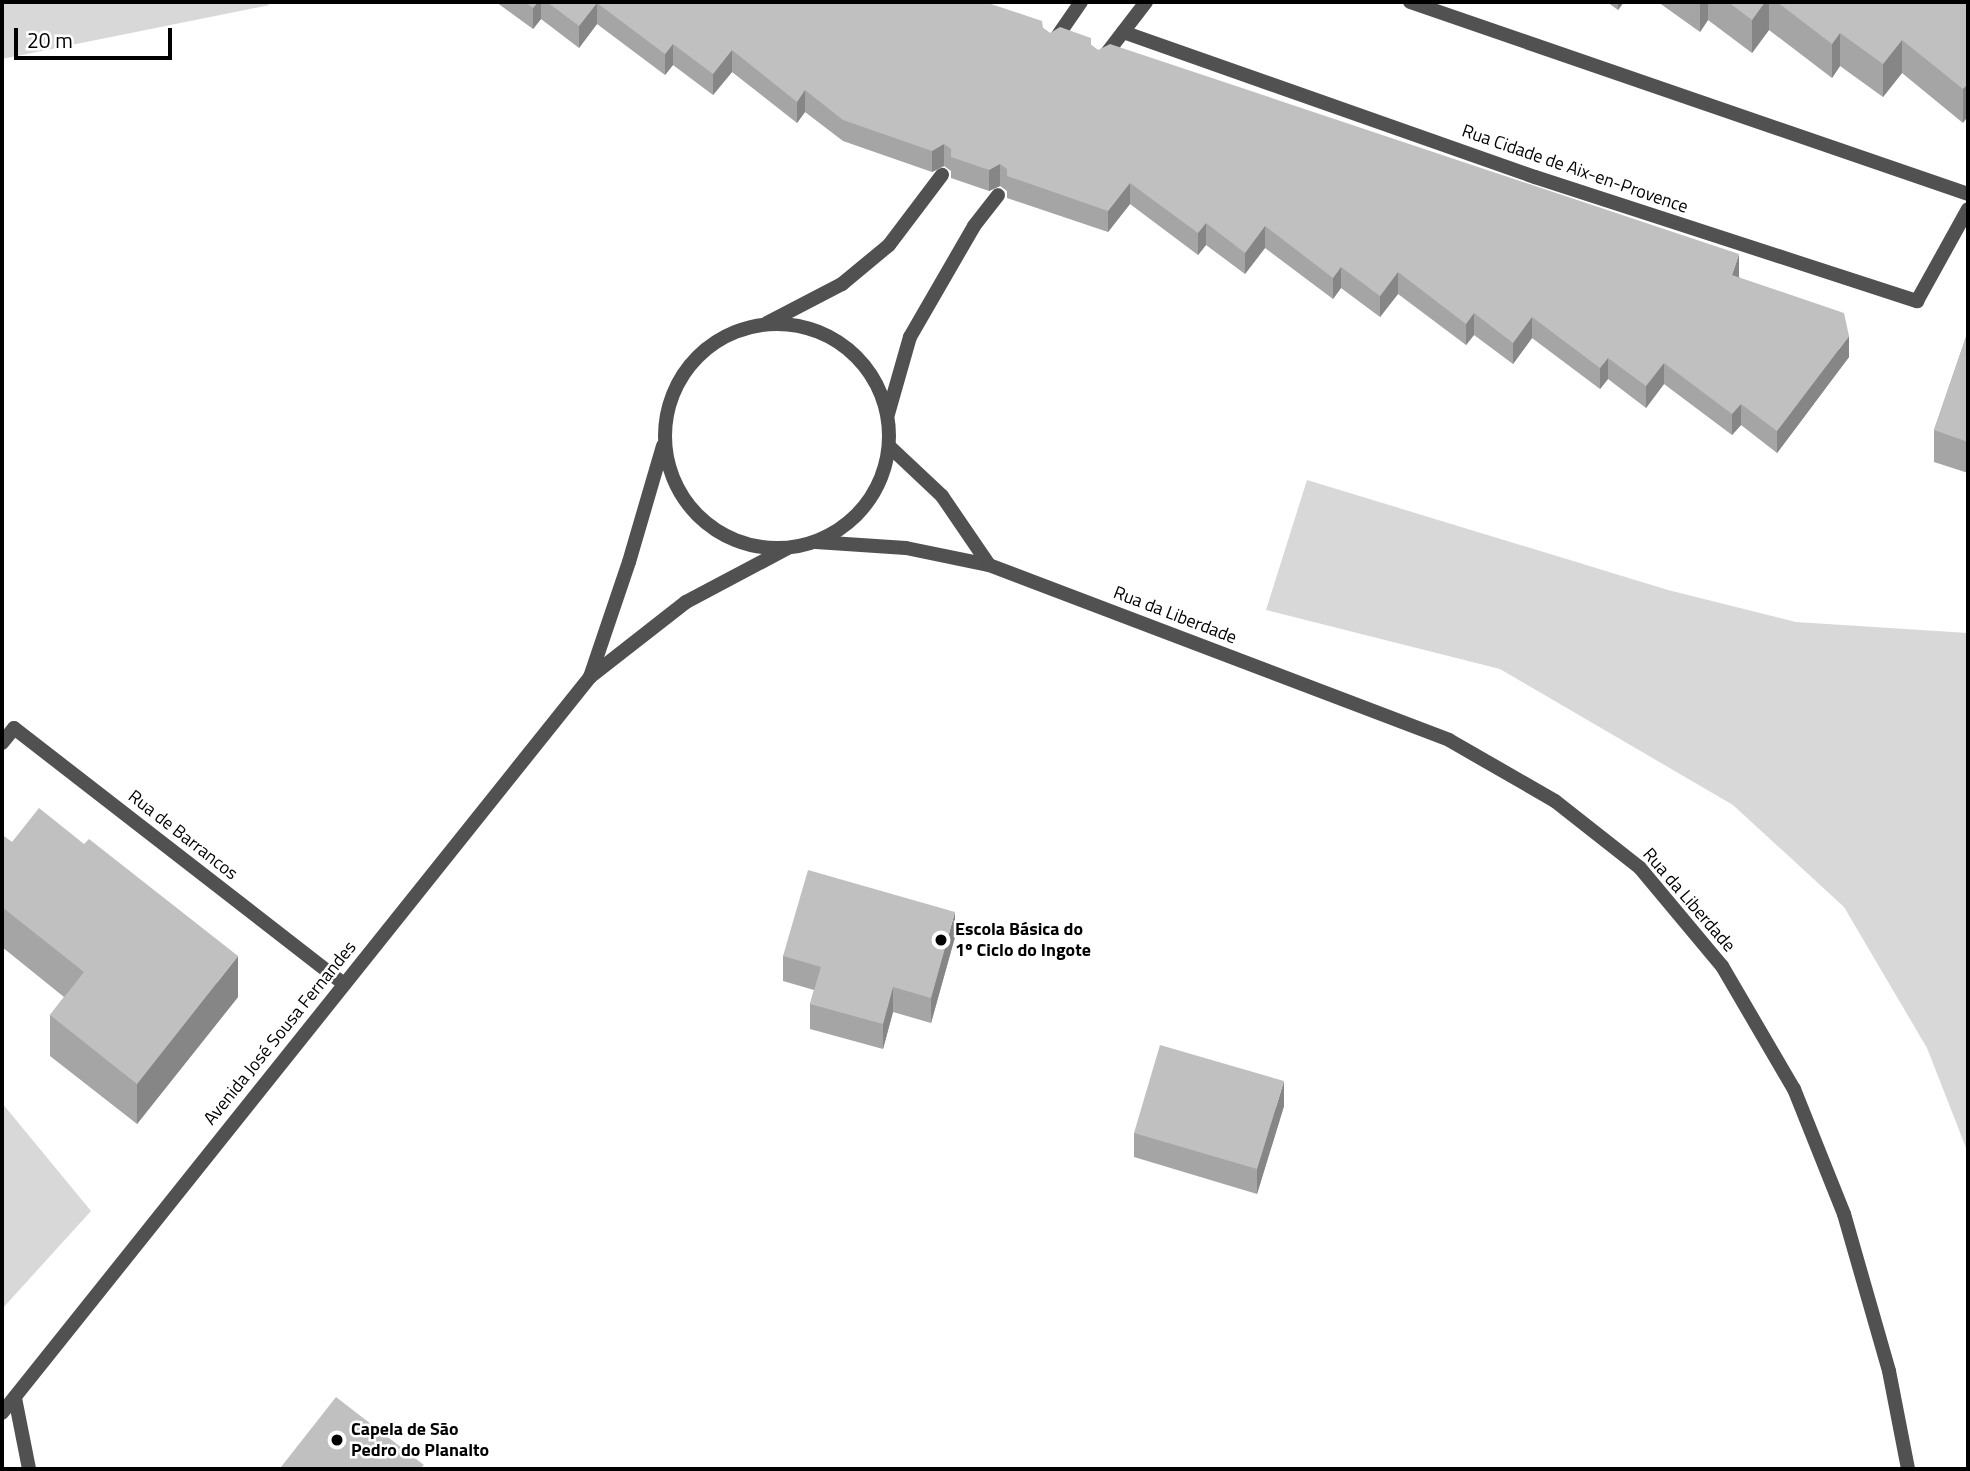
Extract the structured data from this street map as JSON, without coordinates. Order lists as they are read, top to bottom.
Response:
{
  "streets": {
    "street": [
      "Rua Cidade de Aix-en-Provence",
      "Rua da Liberdade",
      "Rua de Barrancos",
      "Avenida José Sousa Fernandes"
    ]
  },
  "crossings": [
    ["Rua da Liberdade", "Avenida José Sousa Fernandes"],
    ["Rua de Barrancos", "Avenida José Sousa Fernandes"]
  ],
  "places": ["Escola Básica do 1º Ciclo do Ingote", "Capela de São Pedro do Planalto"],
  "scale_bar": "20 m"
}
